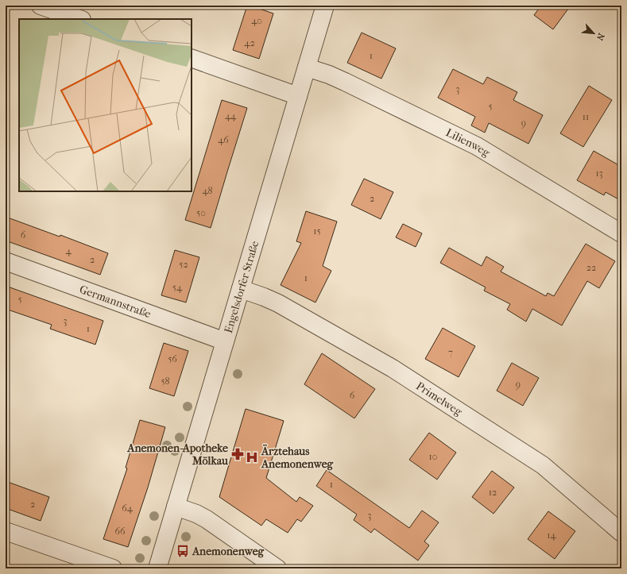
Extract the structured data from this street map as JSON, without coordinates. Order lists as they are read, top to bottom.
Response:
{
  "streets": {
    "street": [
      "Lilienweg",
      "Engelsdorfer Straße",
      "Germannstraße",
      "Primelweg"
    ]
  },
  "crossings": [
    ["Lilienweg", "Engelsdorfer Straße"],
    ["Engelsdorfer Straße", "Germannstraße"],
    ["Engelsdorfer Straße", "Primelweg"]
  ],
  "places": {
    "pharmacy": ["Anemonen-Apotheke Mölkau"],
    "hospital": ["Ärztehaus Anemonenweg"],
    "bus stop": ["Anemonenweg"]
  },
  "house_numbers": [
    "40",
    "42",
    "1",
    "3",
    "5",
    "44",
    "11",
    "9",
    "46",
    "13",
    "48",
    "2",
    "50",
    "15",
    "6",
    "4",
    "2",
    "52",
    "22",
    "1",
    "54",
    "5",
    "3",
    "1",
    "7",
    "56",
    "58",
    "9",
    "6",
    "10",
    "1",
    "12",
    "2",
    "64",
    "3",
    "66",
    "14"
  ],
  "north": "bottom right"
}
